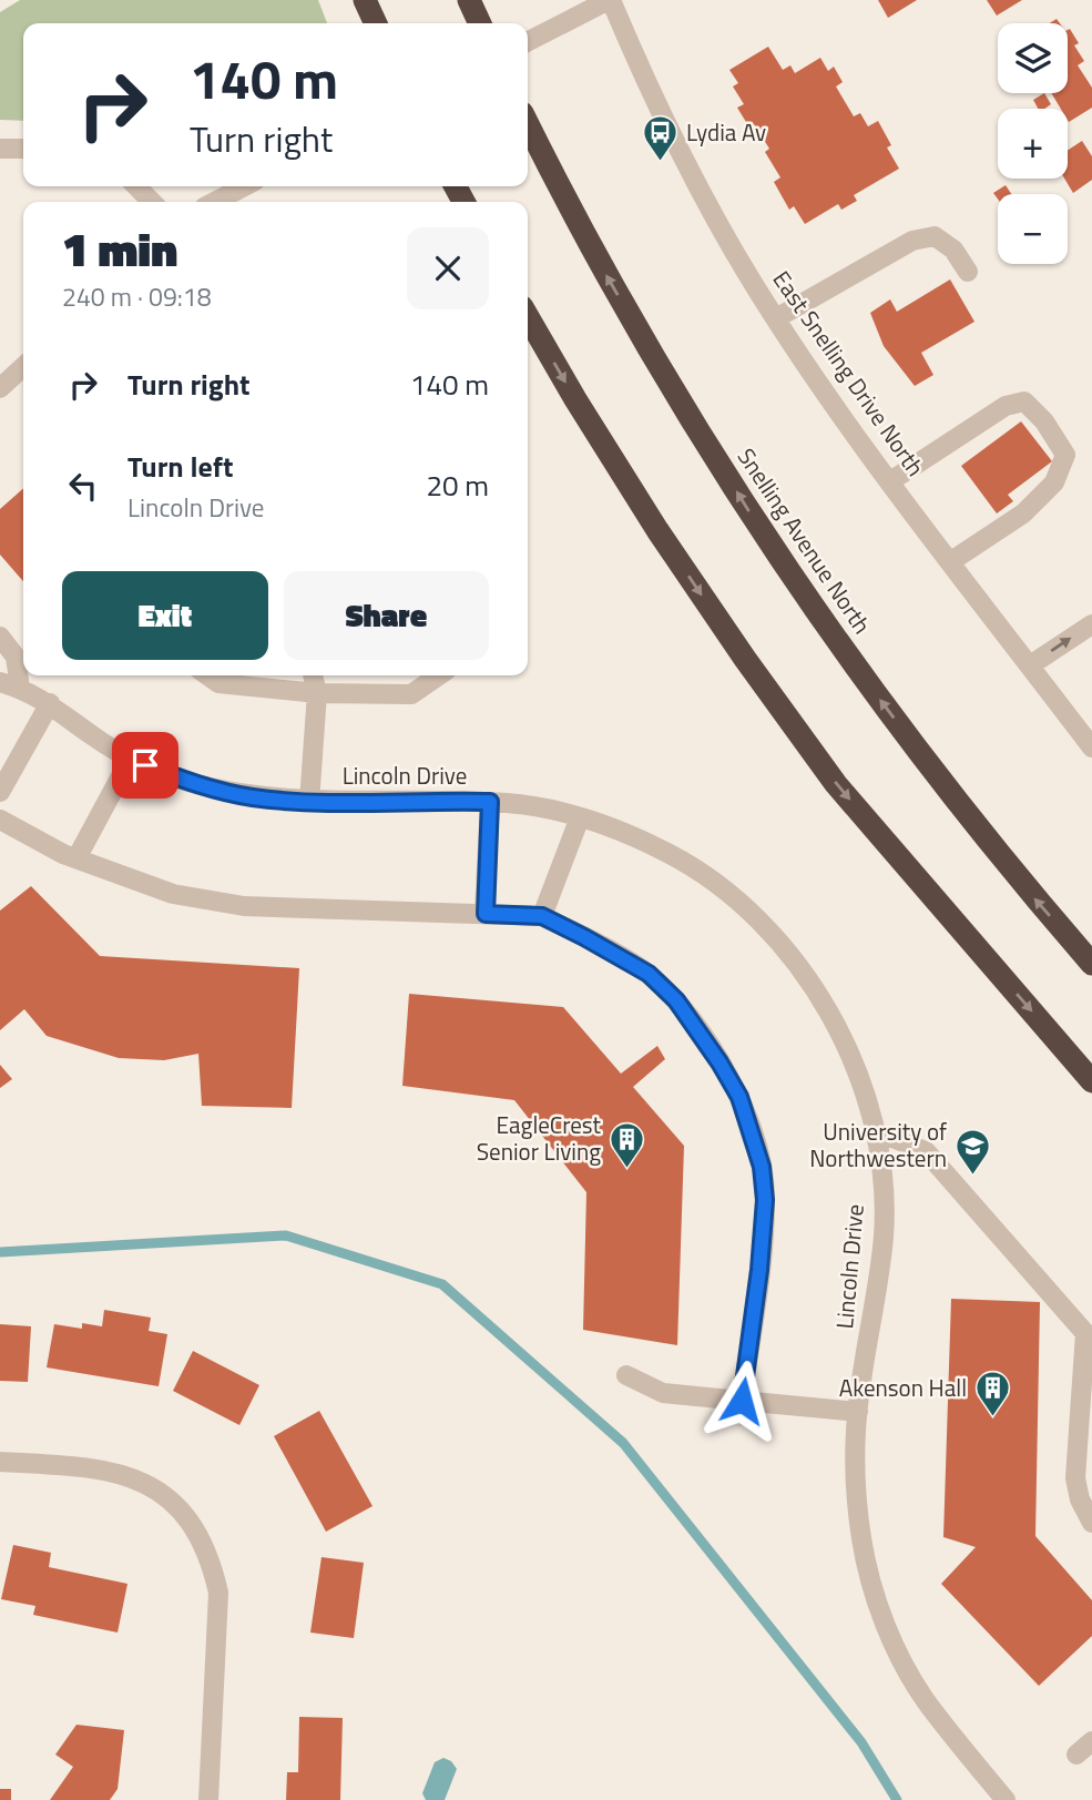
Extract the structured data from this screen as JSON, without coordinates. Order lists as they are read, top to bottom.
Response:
{
  "streets": {
    "highway": ["Snelling Avenue North"],
    "street": ["East Snelling Drive North", "Lincoln Drive"]
  },
  "places": {
    "bus stop": ["Lydia Av"],
    "building": ["EagleCrest Senior Living", "Akenson Hall"],
    "school or university": ["University of Northwestern"]
  },
  "page": {
    "map_buttons": ["+", "−"],
    "turn": ["140 m", "Turn right"],
    "heading": ["1 min", "240 m · 09:18"],
    "list": [
      {
        "name": "Turn right",
        "value": "140 m"
      },
      {
        "name": "Turn left",
        "note": "Lincoln Drive",
        "value": "20 m"
      }
    ],
    "buttons": ["Exit", "Share"]
  }
}
